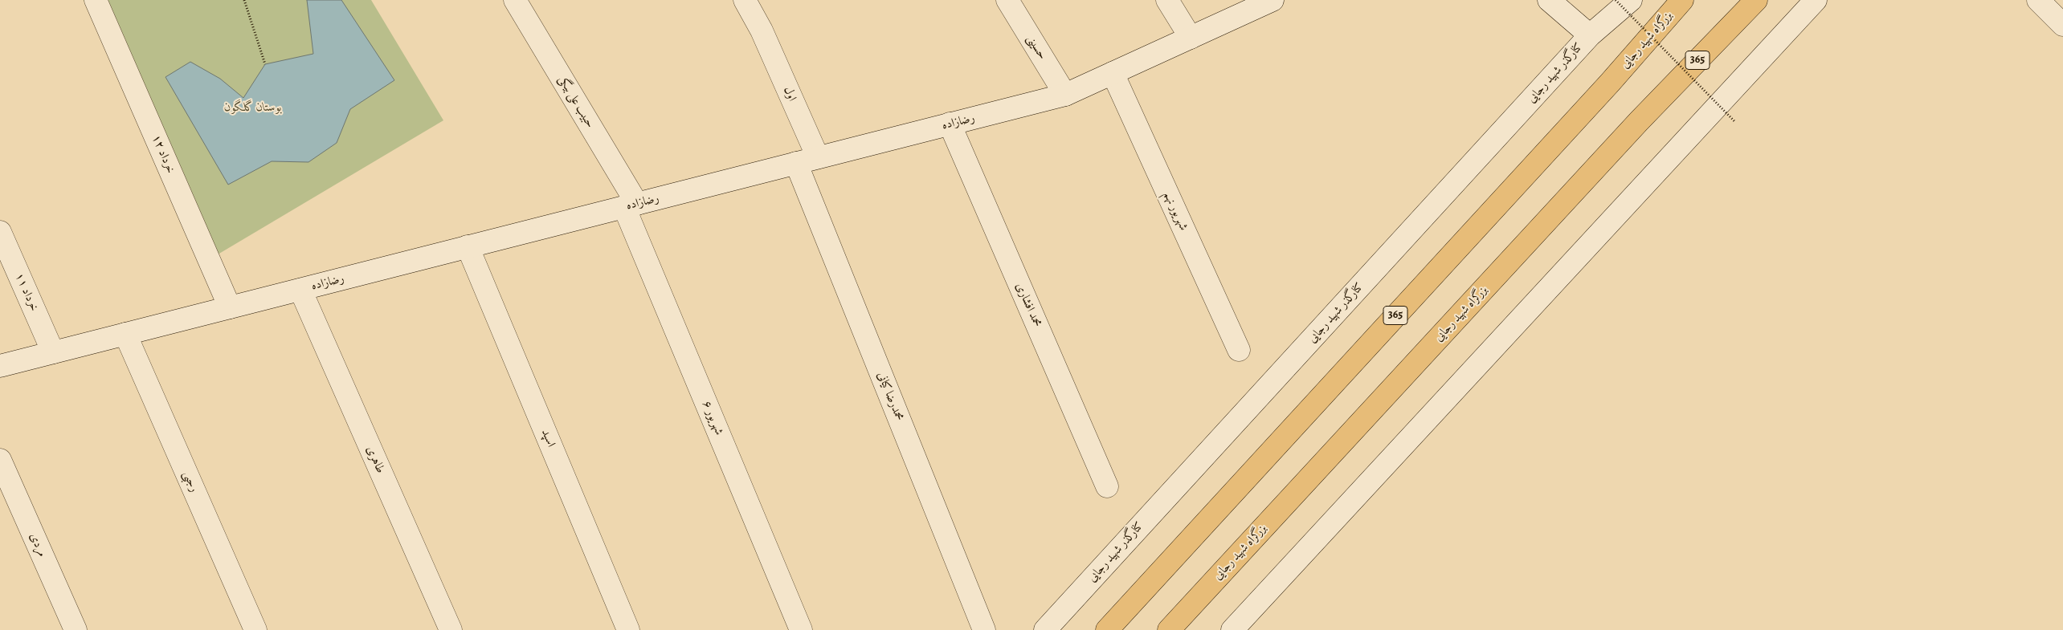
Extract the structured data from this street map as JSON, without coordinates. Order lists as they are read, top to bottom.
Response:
{
  "streets": {
    "highway": ["بزرگراه شهید رجایی", "365"],
    "street": [
      "حسینی",
      "کنارگذر شهید رجایی",
      "اول",
      "حبیب علی بیگی",
      "رضازاده",
      "خرداد ۱۲",
      "شهریور نهم",
      "خرداد ۱۱",
      "محمد افشاری",
      "محمدرضا کیانی",
      "شهریور ۶",
      "اسپد",
      "طاهری",
      "رجبی",
      "مردی"
    ]
  },
  "crossings": [
    ["حسینی", "رضازاده"],
    ["اول", "رضازاده"],
    ["حبیب علی بیگی", "رضازاده"],
    ["حبیب علی بیگی", "شهریور ۶"],
    ["رضازاده", "خرداد ۱۲"],
    ["رضازاده", "شهریور نهم"],
    ["رضازاده", "خرداد ۱۱"],
    ["رضازاده", "محمد افشاری"],
    ["رضازاده", "محمدرضا کیانی"],
    ["رضازاده", "شهریور ۶"],
    ["رضازاده", "اسپد"],
    ["رضازاده", "طاهری"],
    ["رضازاده", "رجبی"]
  ],
  "parks": ["بوستان گلگون"]
}
